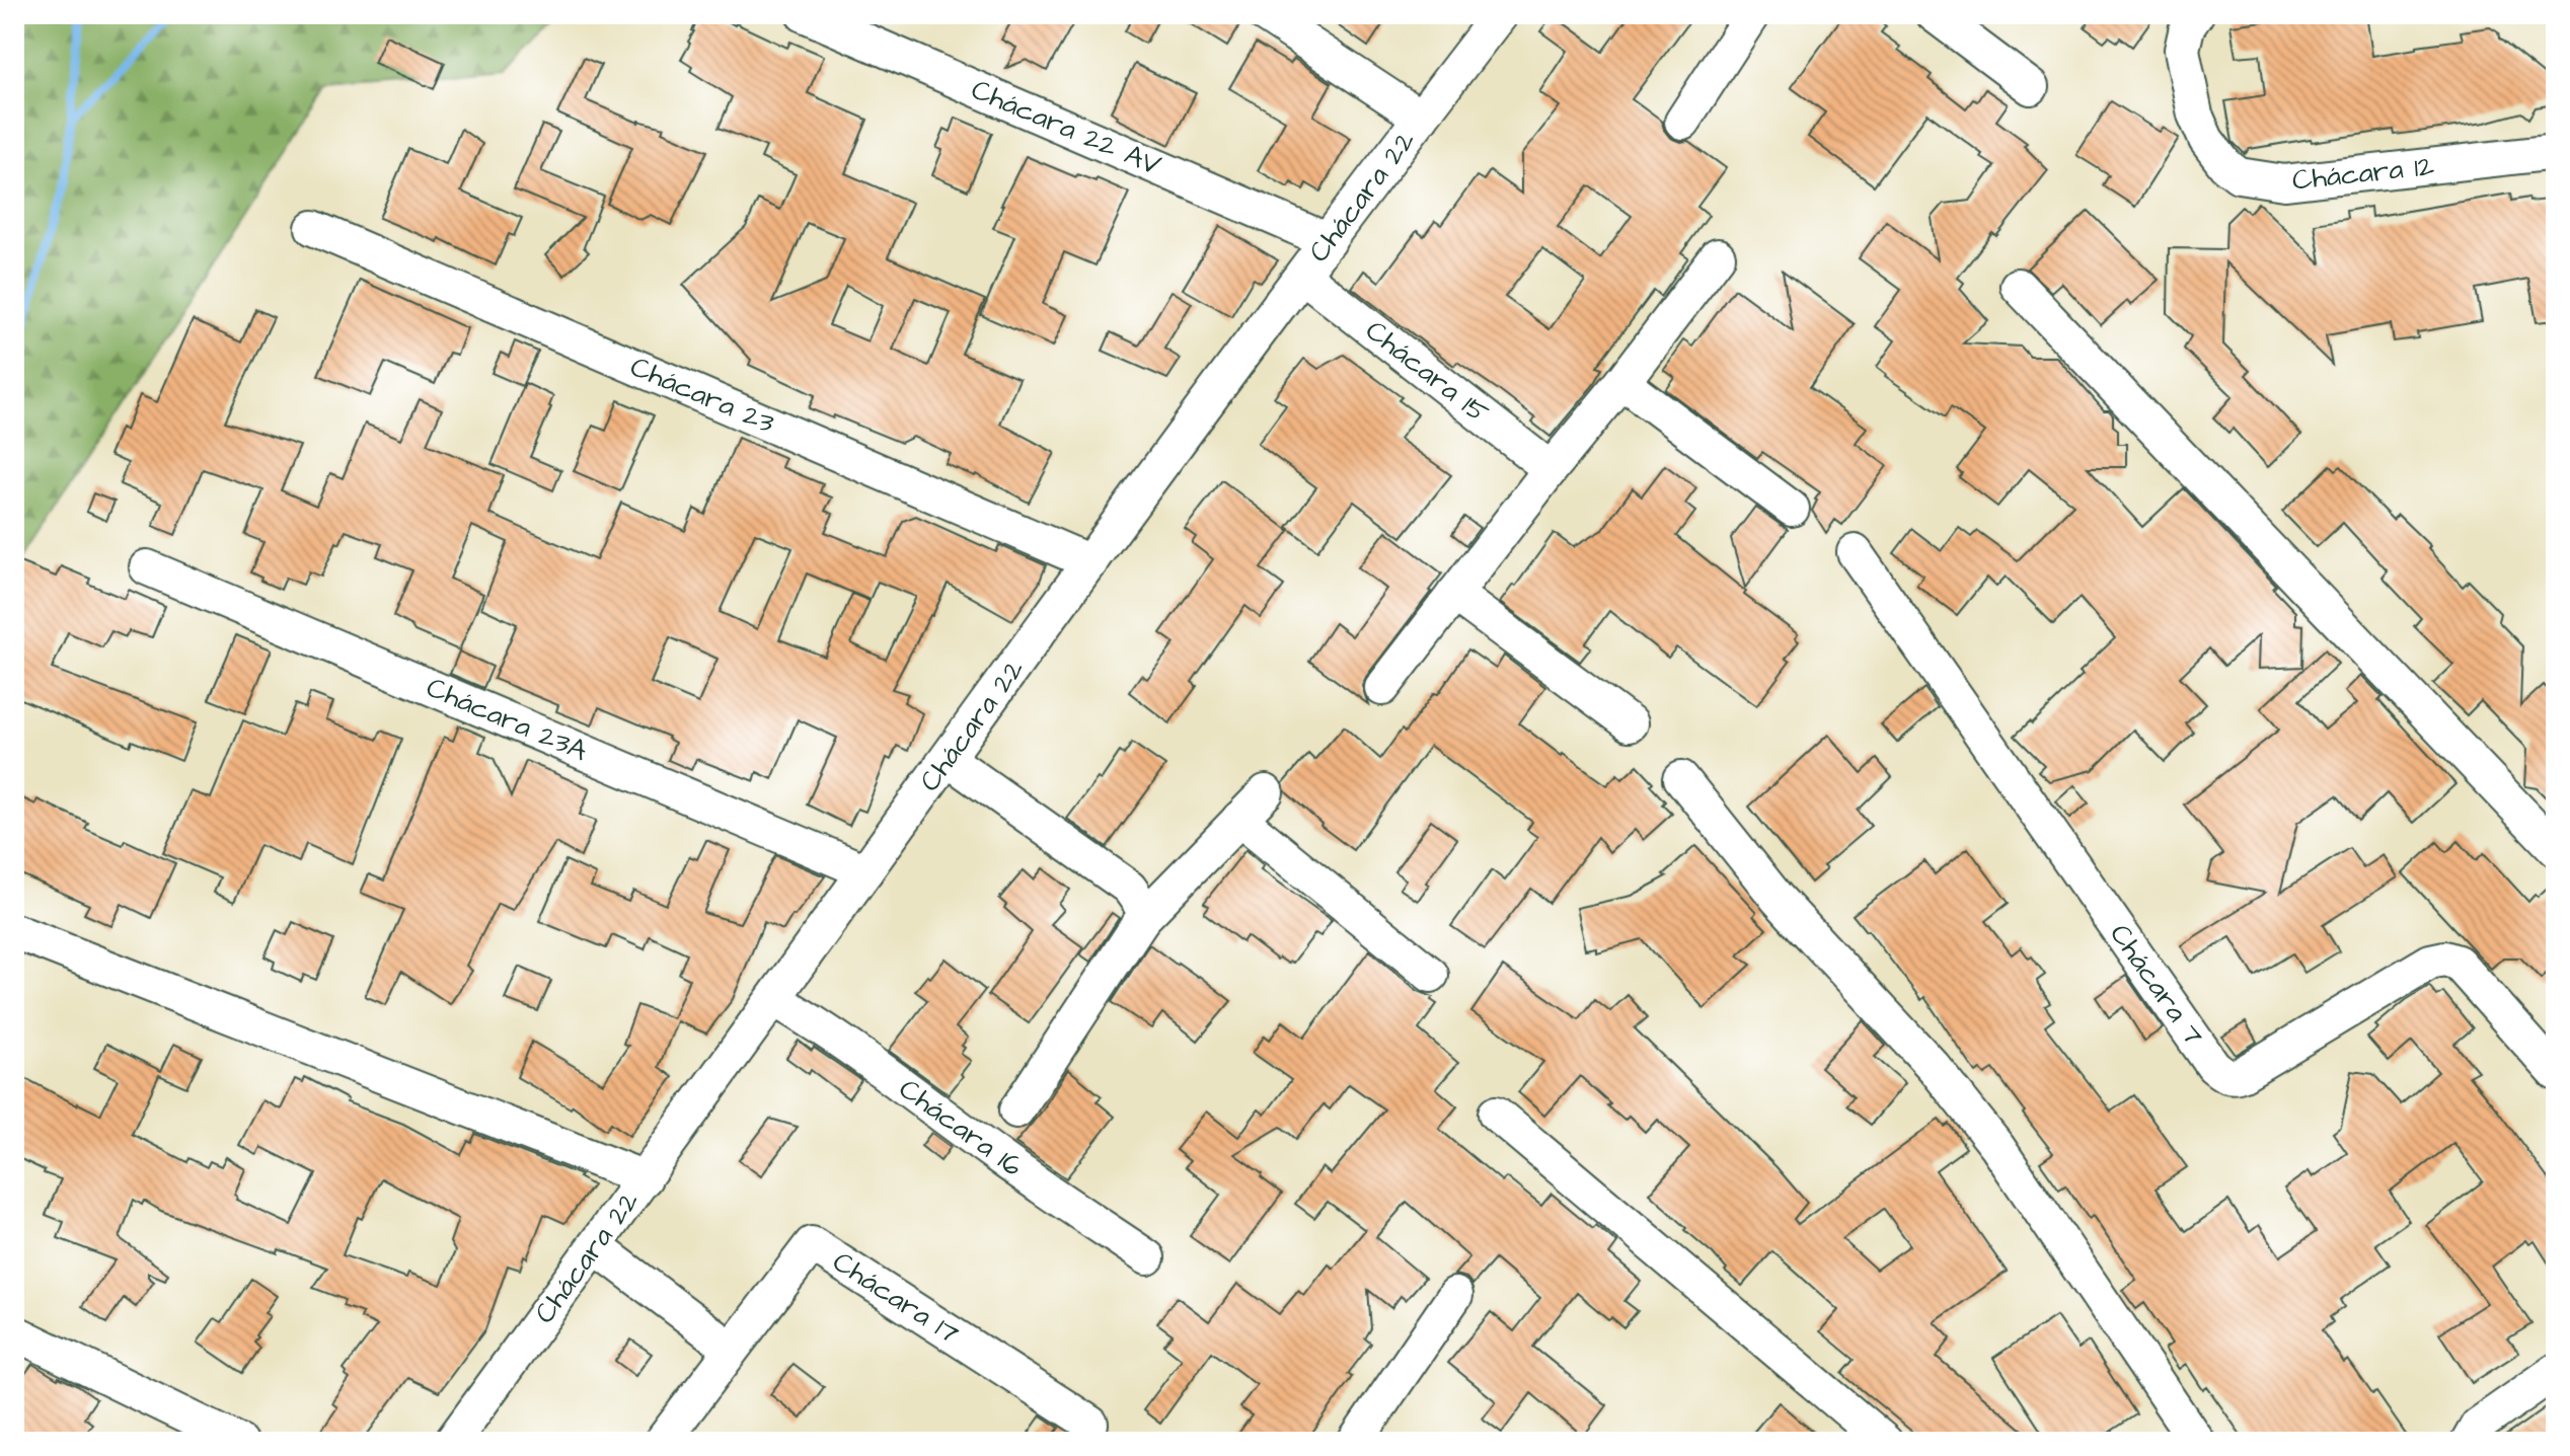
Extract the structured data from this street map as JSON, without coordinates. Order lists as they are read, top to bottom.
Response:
{
  "streets": {
    "street": [
      "Chácara 22 AV",
      "Chácara 12",
      "Chácara 22",
      "Chácara 15",
      "Chácara 23",
      "Chácara 23A",
      "Chácara 7",
      "Chácara 16",
      "Chácara 17"
    ]
  },
  "crossings": [
    ["Chácara 22 AV", "Chácara 22"],
    ["Chácara 22", "Chácara 15"],
    ["Chácara 22", "Chácara 23"],
    ["Chácara 22", "Chácara 23A"],
    ["Chácara 22", "Chácara 16"]
  ]
}
